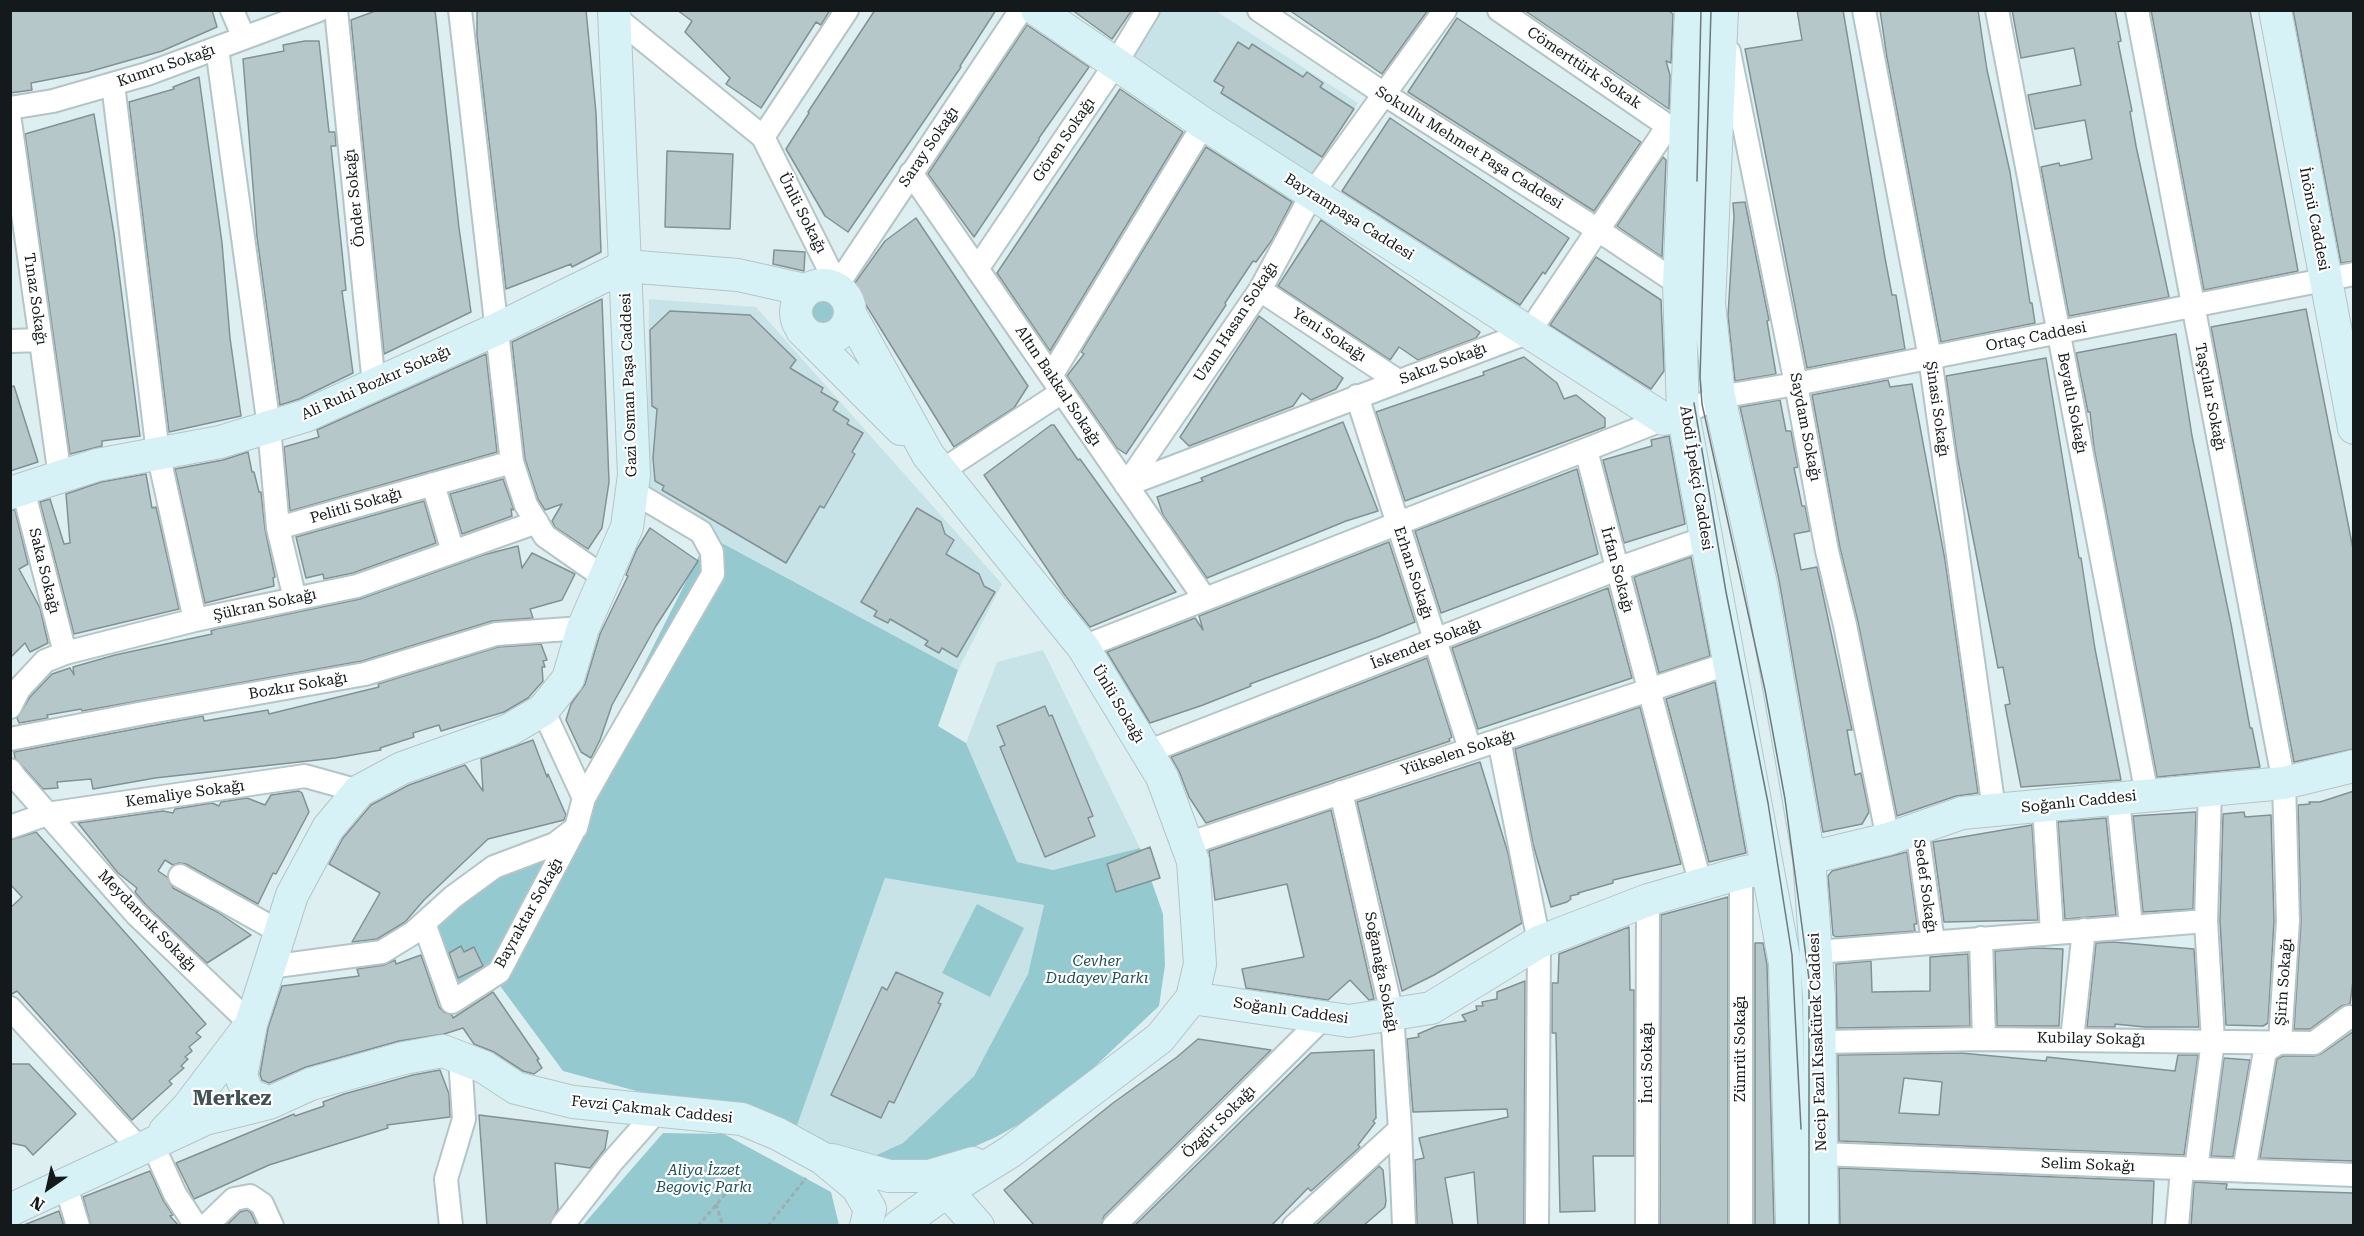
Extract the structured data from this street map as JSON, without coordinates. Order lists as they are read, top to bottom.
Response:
{
  "streets": {
    "street": [
      "Kumru Sokağı",
      "Cömerttürk Sokak",
      "Gören Sokağı",
      "Saray Sokağı",
      "Sokullu Mehmet Paşa Caddesi",
      "Önder Sokağı",
      "Ünlü Sokağı",
      "Bayrampaşa Caddesi",
      "İnönü Caddesi",
      "Tınaz Sokağı",
      "Uzun Hasan Sokağı",
      "Yeni Sokağı",
      "Ortaç Caddesi",
      "Sakız Sokağı",
      "Ali Ruhi Bozkır Sokağı",
      "Gazi Osman Paşa Caddesi",
      "Altın Bakkal Sokağı",
      "Taşçılar Sokağı",
      "Beyatlı Sokağı",
      "Şinasi Sokağı",
      "Saydam Sokağı",
      "Abdi İpekçi Caddesi",
      "Pelitli Sokağı",
      "İrfan Sokağı",
      "Saka Sokağı",
      "Erhan Sokağı",
      "Şükran Sokağı",
      "İskender Sokağı",
      "Bozkır Sokağı",
      "Yükselen Sokağı",
      "Kemaliye Sokağı",
      "Soğanlı Caddesi",
      "Sedef Sokağı",
      "Bayraktar Sokağı",
      "Meydancık Sokağı",
      "Soğanağa Sokağı",
      "Şirin Sokağı",
      "Kubilay Sokağı",
      "Necip Fazıl Kısakürek Caddesi",
      "Zümrüt Sokağı",
      "İnci Sokağı",
      "Fevzi Çakmak Caddesi",
      "Özgür Sokağı",
      "Selim Sokağı"
    ]
  },
  "crossings": [
    ["Cömerttürk Sokak", "Sokullu Mehmet Paşa Caddesi"],
    ["Gören Sokağı", "Bayrampaşa Caddesi"],
    ["Gören Sokağı", "Altın Bakkal Sokağı"],
    ["Saray Sokağı", "Ünlü Sokağı"],
    ["Saray Sokağı", "Altın Bakkal Sokağı"],
    ["Sokullu Mehmet Paşa Caddesi", "Uzun Hasan Sokağı"],
    ["Sokullu Mehmet Paşa Caddesi", "Abdi İpekçi Caddesi"],
    ["Önder Sokağı", "Ali Ruhi Bozkır Sokağı"],
    ["Ünlü Sokağı", "Ortaç Caddesi"],
    ["Ünlü Sokağı", "İskender Sokağı"],
    ["Ünlü Sokağı", "Yükselen Sokağı"],
    ["Ünlü Sokağı", "Soğanlı Caddesi"],
    ["Bayrampaşa Caddesi", "Uzun Hasan Sokağı"],
    ["Bayrampaşa Caddesi", "Ortaç Caddesi"],
    ["Bayrampaşa Caddesi", "Sakız Sokağı"],
    ["Bayrampaşa Caddesi", "Abdi İpekçi Caddesi"],
    ["İnönü Caddesi", "Ortaç Caddesi"],
    ["Tınaz Sokağı", "Ali Ruhi Bozkır Sokağı"],
    ["Uzun Hasan Sokağı", "Yeni Sokağı"],
    ["Uzun Hasan Sokağı", "Sakız Sokağı"],
    ["Uzun Hasan Sokağı", "Altın Bakkal Sokağı"],
    ["Yeni Sokağı", "Sakız Sokağı"],
    ["Ortaç Caddesi", "Altın Bakkal Sokağı"],
    ["Ortaç Caddesi", "Taşçılar Sokağı"],
    ["Ortaç Caddesi", "Beyatlı Sokağı"],
    ["Ortaç Caddesi", "Şinasi Sokağı"],
    ["Ortaç Caddesi", "Saydam Sokağı"],
    ["Ortaç Caddesi", "Abdi İpekçi Caddesi"],
    ["Ortaç Caddesi", "İrfan Sokağı"],
    ["Ortaç Caddesi", "Erhan Sokağı"],
    ["Sakız Sokağı", "Altın Bakkal Sokağı"],
    ["Sakız Sokağı", "Erhan Sokağı"],
    ["Ali Ruhi Bozkır Sokağı", "Gazi Osman Paşa Caddesi"],
    ["Ali Ruhi Bozkır Sokağı", "Saka Sokağı"],
    ["Gazi Osman Paşa Caddesi", "Bozkır Sokağı"],
    ["Gazi Osman Paşa Caddesi", "Kemaliye Sokağı"],
    ["Gazi Osman Paşa Caddesi", "Meydancık Sokağı"],
    ["Taşçılar Sokağı", "Soğanlı Caddesi"],
    ["Taşçılar Sokağı", "Şirin Sokağı"],
    ["Beyatlı Sokağı", "Soğanlı Caddesi"],
    ["Şinasi Sokağı", "Soğanlı Caddesi"],
    ["Saydam Sokağı", "Soğanlı Caddesi"],
    ["Saydam Sokağı", "Sedef Sokağı"],
    ["Abdi İpekçi Caddesi", "İskender Sokağı"],
    ["Abdi İpekçi Caddesi", "Yükselen Sokağı"],
    ["Abdi İpekçi Caddesi", "Soğanlı Caddesi"],
    ["Abdi İpekçi Caddesi", "Necip Fazıl Kısakürek Caddesi"],
    ["Abdi İpekçi Caddesi", "Zümrüt Sokağı"],
    ["İrfan Sokağı", "İskender Sokağı"],
    ["İrfan Sokağı", "Yükselen Sokağı"],
    ["İrfan Sokağı", "Soğanlı Caddesi"],
    ["Saka Sokağı", "Şükran Sokağı"],
    ["Erhan Sokağı", "İskender Sokağı"],
    ["Erhan Sokağı", "Yükselen Sokağı"],
    ["Yükselen Sokağı", "Soğanağa Sokağı"],
    ["Kemaliye Sokağı", "Meydancık Sokağı"],
    ["Soğanlı Caddesi", "Sedef Sokağı"],
    ["Soğanlı Caddesi", "Soğanağa Sokağı"],
    ["Soğanlı Caddesi", "Şirin Sokağı"],
    ["Soğanlı Caddesi", "Necip Fazıl Kısakürek Caddesi"],
    ["Soğanlı Caddesi", "Zümrüt Sokağı"],
    ["Soğanlı Caddesi", "İnci Sokağı"],
    ["Soğanlı Caddesi", "Özgür Sokağı"],
    ["Şirin Sokağı", "Kubilay Sokağı"],
    ["Şirin Sokağı", "Selim Sokağı"],
    ["Kubilay Sokağı", "Necip Fazıl Kısakürek Caddesi"],
    ["Necip Fazıl Kısakürek Caddesi", "Zümrüt Sokağı"],
    ["Necip Fazıl Kısakürek Caddesi", "Selim Sokağı"]
  ],
  "districts": ["Merkez"],
  "parks": ["Cevher Dudayev Parkı", "Aliya İzzet Begoviç Parkı"],
  "north": "bottom left"
}
